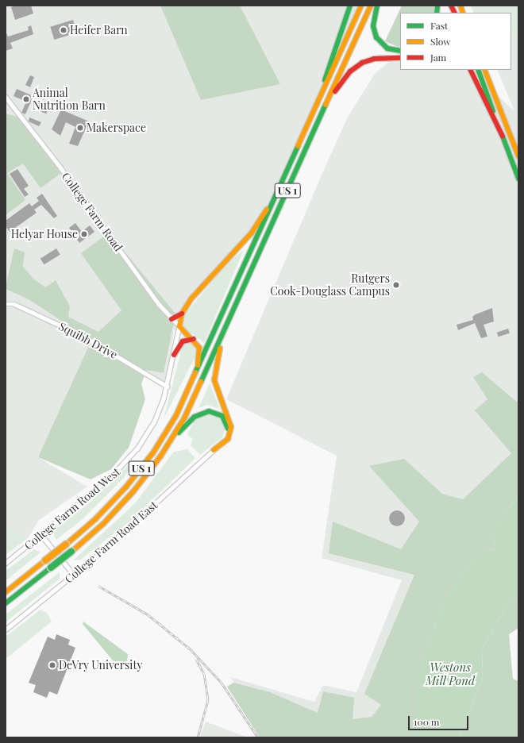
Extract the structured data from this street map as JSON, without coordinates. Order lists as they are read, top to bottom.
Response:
{
  "streets": {
    "main road": ["US 1"],
    "street": [
      "College Farm Road",
      "Squibb Drive",
      "College Farm Road West",
      "College Farm Road East"
    ]
  },
  "crossings": [
    ["College Farm Road", "College Farm Road West"],
    ["Squibb Drive", "College Farm Road West"]
  ],
  "water": ["Westons Mill Pond"],
  "places": [
    "Heifer Barn",
    "Animal Nutrition Barn",
    "Makerspace",
    "Helyar House",
    "Rutgers Cook-Douglass Campus",
    "DeVry University"
  ],
  "legend": ["Fast", "Slow", "Jam"],
  "scale_bar": "100 m"
}
